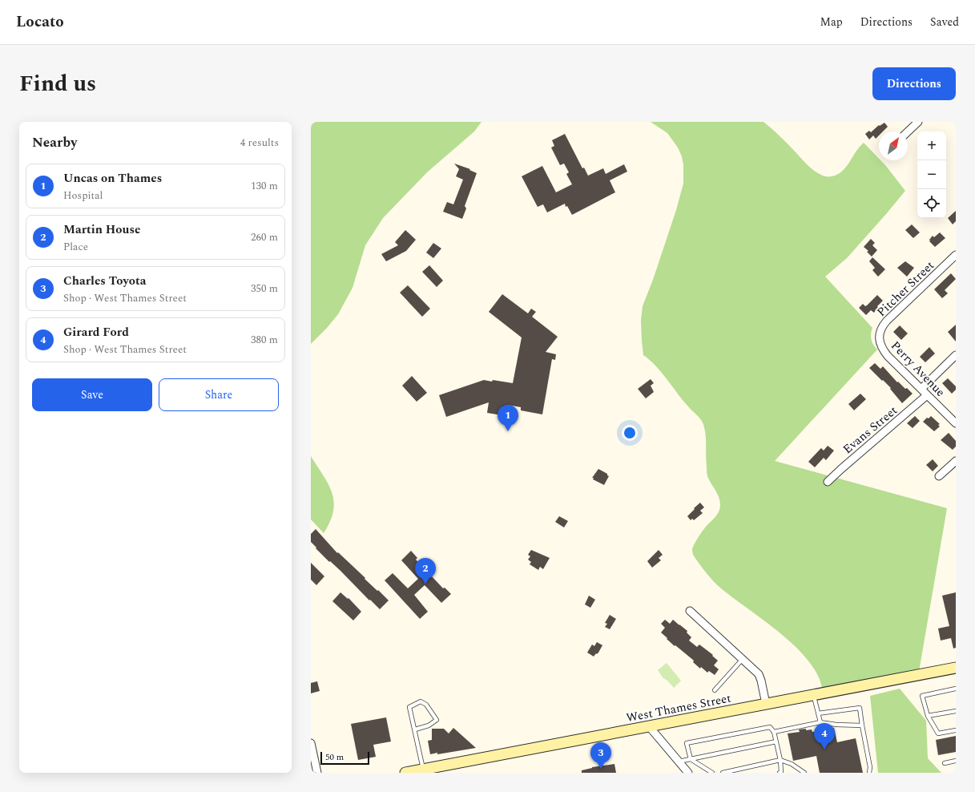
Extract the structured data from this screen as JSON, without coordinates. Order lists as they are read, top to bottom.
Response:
{
  "streets": {
    "main road": ["West Thames Street"],
    "street": ["Pitcher Street", "Perry Avenue", "Evans Street"]
  },
  "crossings": [
    ["Pitcher Street", "Perry Avenue"],
    ["Perry Avenue", "Evans Street"]
  ],
  "scale_bar": "50 m",
  "north": "top right",
  "page": {
    "header": "Locato",
    "nav": ["Map", "Directions", "Saved"],
    "title": "Find us",
    "buttons": [
      "Directions",
      ["Save", "Share"]
    ],
    "heading": ["Nearby", "4 results"],
    "map_buttons": ["+", "−"],
    "list": [
      {
        "mark": "1",
        "name": "Uncas on Thames",
        "note": "Hospital",
        "value": "130 m"
      },
      {
        "mark": "2",
        "name": "Martin House",
        "note": "Place",
        "value": "260 m"
      },
      {
        "mark": "3",
        "name": "Charles Toyota",
        "note": "Shop · West Thames Street",
        "value": "350 m"
      },
      {
        "mark": "4",
        "name": "Girard Ford",
        "note": "Shop · West Thames Street",
        "value": "380 m"
      }
    ],
    "pins": [
      "1",
      "2",
      "4",
      "3"
    ],
    "scale": "50 m"
  }
}
